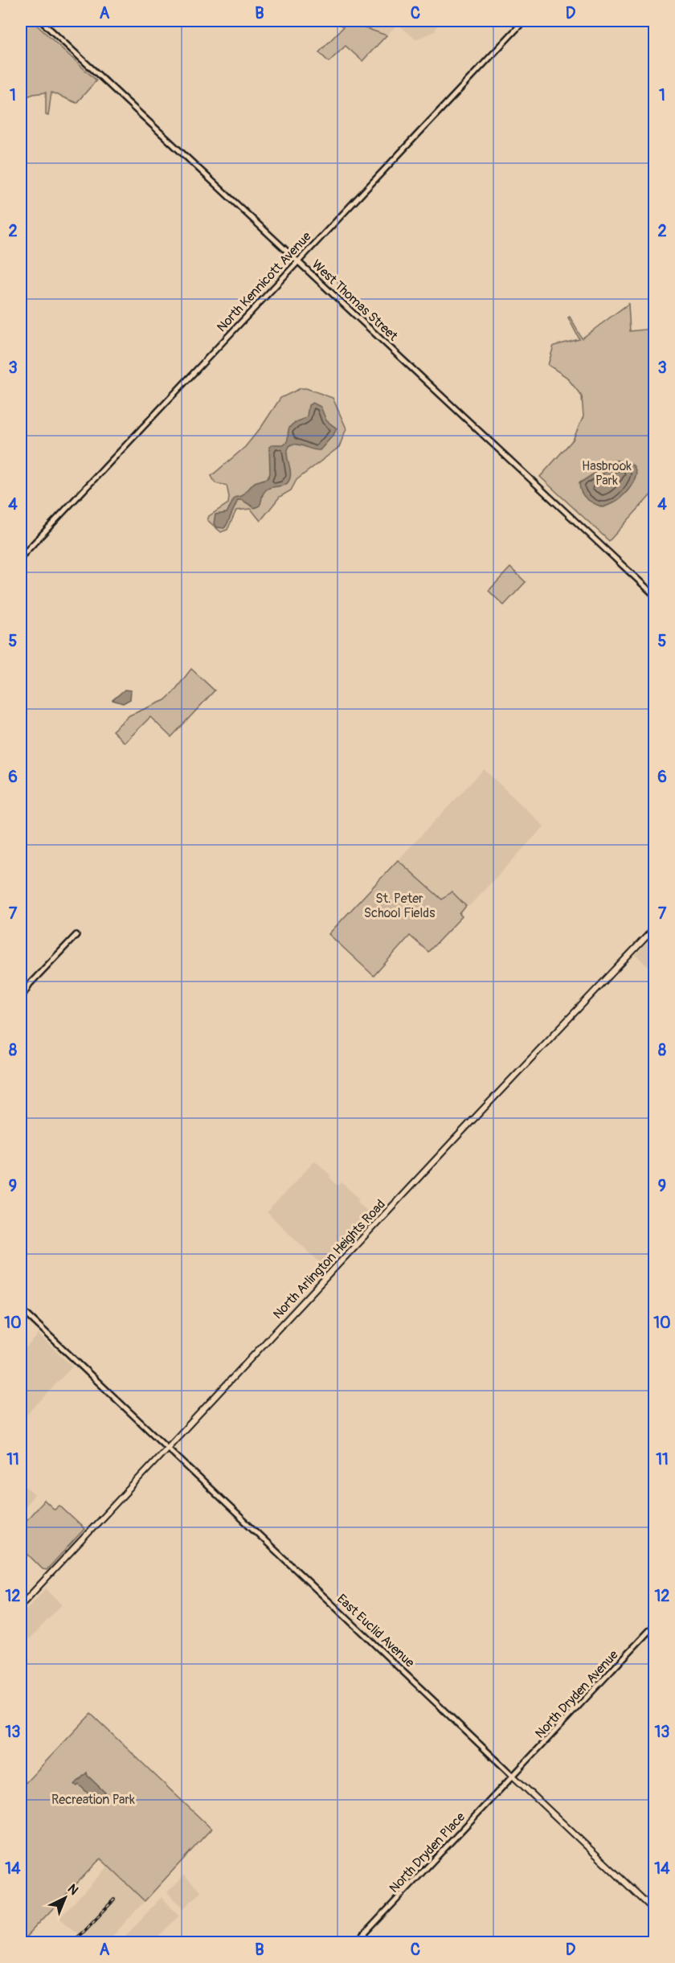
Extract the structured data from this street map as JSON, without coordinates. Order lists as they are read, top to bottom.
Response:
{
  "streets": {
    "main road": ["North Arlington Heights Road", "East Euclid Avenue"],
    "street": [
      "North Kennicott Avenue",
      "West Thomas Street",
      "North Dryden Avenue",
      "North Dryden Place"
    ]
  },
  "crossings": [
    ["North Kennicott Avenue", "West Thomas Street"],
    ["North Arlington Heights Road", "East Euclid Avenue"],
    ["East Euclid Avenue", "North Dryden Avenue"],
    ["East Euclid Avenue", "North Dryden Place"],
    ["North Dryden Avenue", "North Dryden Place"]
  ],
  "parks": ["Hasbrook Park", "St. Peter School Fields", "Recreation Park"],
  "north": "top right",
  "grid": {
    "columns": [
      "A",
      "B",
      "C",
      "D"
    ],
    "rows": [
      "1",
      "2",
      "3",
      "4",
      "5",
      "6",
      "7",
      "8",
      "9",
      "10",
      "11",
      "12",
      "13",
      "14"
    ]
  }
}
